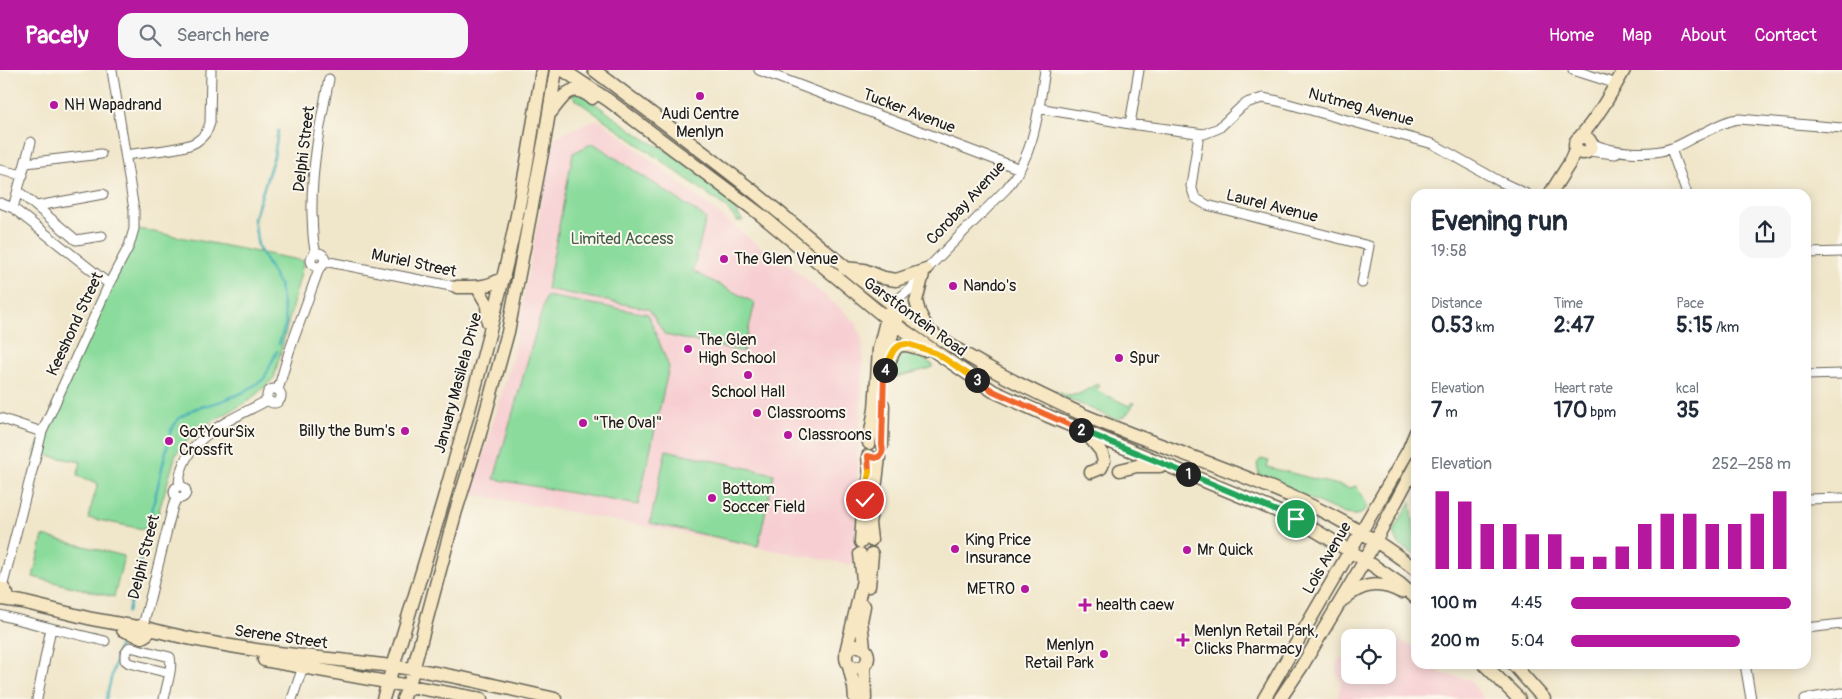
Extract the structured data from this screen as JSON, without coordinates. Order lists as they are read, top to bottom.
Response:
{
  "streets": {
    "main road": [
      "Corobay Avenue",
      "Garstfontein Road",
      "January Masilela Drive",
      "Lois Avenue",
      "Serene Street"
    ],
    "street": [
      "Nutmeg Avenue",
      "Tucker Avenue",
      "Delphi Street",
      "Laurel Avenue",
      "Muriel Street",
      "Keeshond Street"
    ]
  },
  "crossings": [
    ["Nutmeg Avenue", "Corobay Avenue"],
    ["Nutmeg Avenue", "Laurel Avenue"],
    ["Tucker Avenue", "Corobay Avenue"],
    ["Delphi Street", "Muriel Street"],
    ["Delphi Street", "Serene Street"],
    ["Corobay Avenue", "Garstfontein Road"],
    ["Muriel Street", "January Masilela Drive"],
    ["Garstfontein Road", "Lois Avenue"],
    ["Keeshond Street", "Serene Street"],
    ["January Masilela Drive", "Serene Street"]
  ],
  "parks": ["Limited Access"],
  "places": {
    "other": [
      "Audi Centre Menlyn",
      "NH Wapadrand",
      "The Glen Venue",
      "Nando's",
      "The Glen High School",
      "Spur",
      "School Hall",
      "Classrooms",
      "\"The Oval\"",
      "Billy the Bum's",
      "Classroons",
      "GotYourSix Crossfit",
      "Bottom Soccer Field",
      "King Price Insurance",
      "Mr Quick",
      "METRO",
      "Menlyn Retail Park"
    ],
    "health": ["health caew", "Menlyn Retail Park, Clicks Pharmacy"]
  },
  "page": {
    "header": "Pacely",
    "search": "Search here",
    "nav": [
      "Home",
      "Map",
      "About",
      "Contact"
    ],
    "heading": ["Evening run", "19:58"],
    "stats": [
      ["Distance", "0.53 km"],
      ["Time", "2:47"],
      ["Pace", "5:15 /km"],
      ["Elevation", "7 m"],
      ["Heart rate", "170 bpm"],
      ["kcal", "35"]
    ],
    "pins": [
      "4",
      "3",
      "2",
      "1"
    ],
    "chart": ["Elevation", "252–258 m"],
    "list": [
      {
        "name": "100 m",
        "note": "4:45"
      },
      {
        "name": "200 m",
        "note": "5:04"
      }
    ]
  }
}
